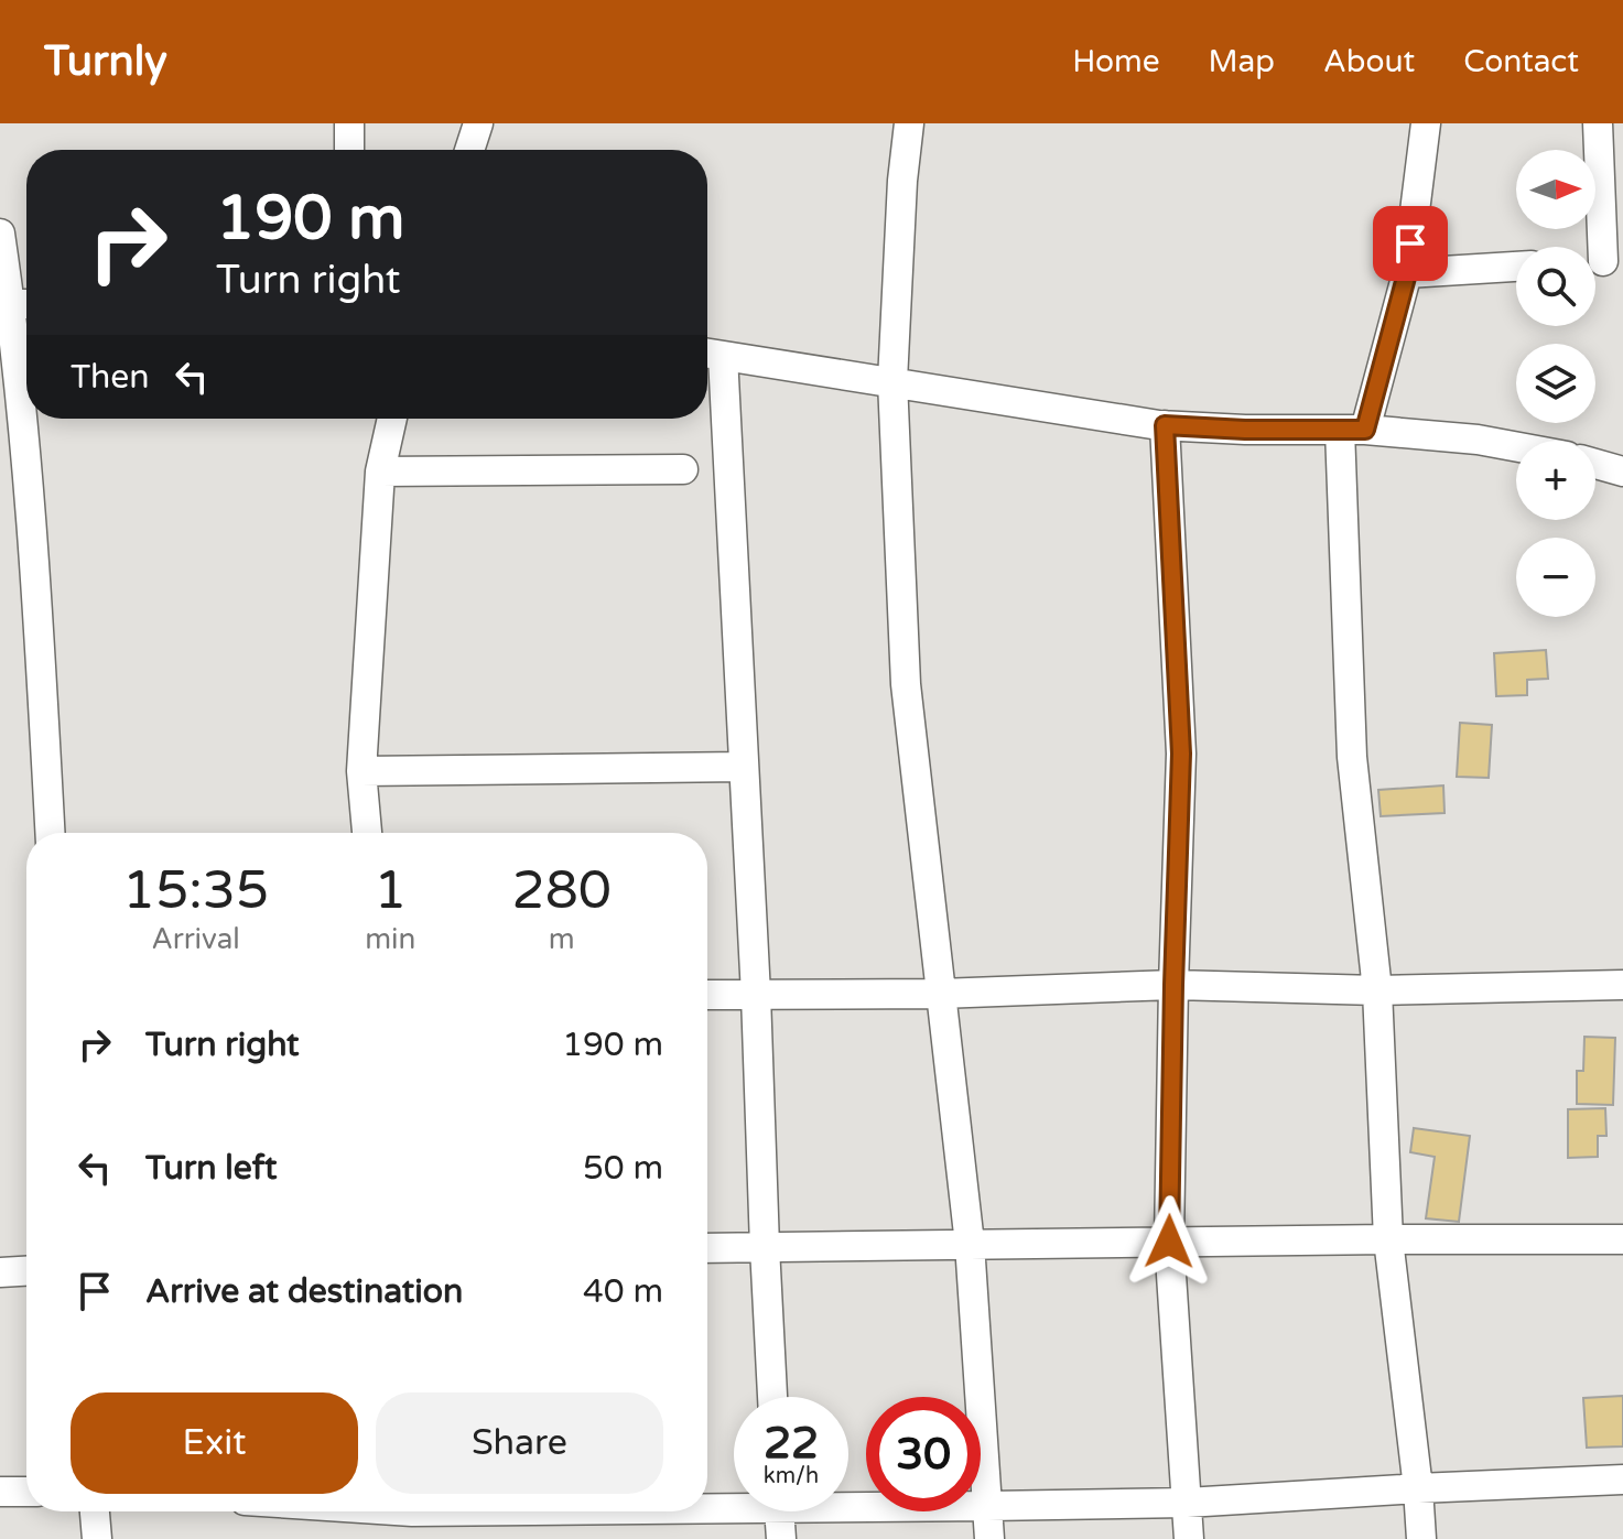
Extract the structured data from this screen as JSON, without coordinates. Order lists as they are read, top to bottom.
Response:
{
  "north": "right",
  "page": {
    "header": "Turnly",
    "nav": [
      "Home",
      "Map",
      "About",
      "Contact"
    ],
    "map_buttons": ["+", "−"],
    "turn": ["190 m", "Turn right"],
    "then": "Then",
    "eta": [
      "15:35",
      "Arrival",
      "1",
      "min",
      "280",
      "m"
    ],
    "list": [
      {
        "name": "Turn right",
        "value": "190 m"
      },
      {
        "name": "Turn left",
        "value": "50 m"
      },
      {
        "name": "Arrive at destination",
        "value": "40 m"
      }
    ],
    "buttons": ["Exit", "Share"],
    "speed": "22 km/h",
    "limit": "30"
  }
}
